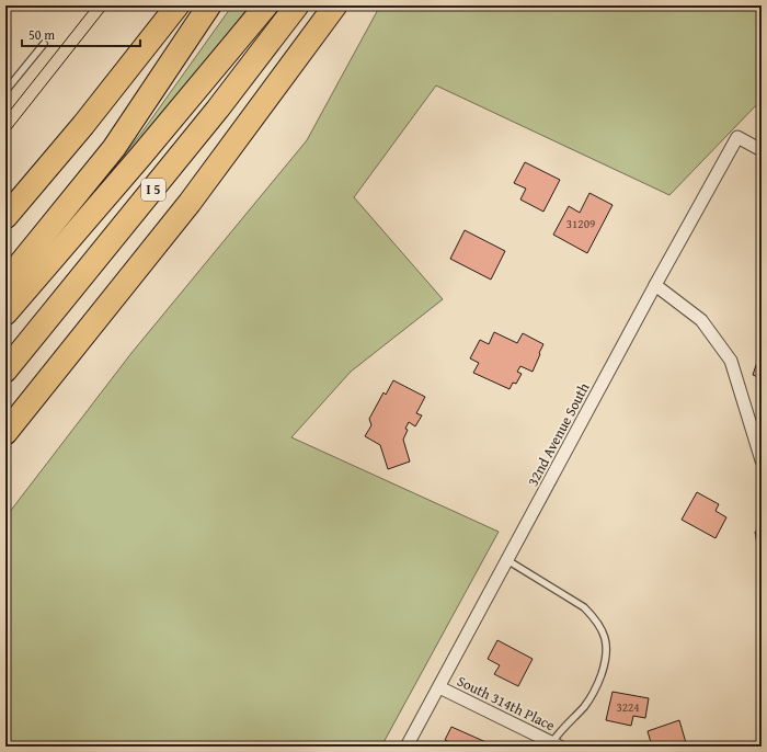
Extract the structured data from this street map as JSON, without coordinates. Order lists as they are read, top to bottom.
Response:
{
  "streets": {
    "highway": ["I 5"],
    "street": ["32nd Avenue South", "South 314th Place"]
  },
  "crossings": [
    ["32nd Avenue South", "South 314th Place"]
  ],
  "house_numbers": ["31209", "3224"],
  "scale_bar": "50 m"
}
